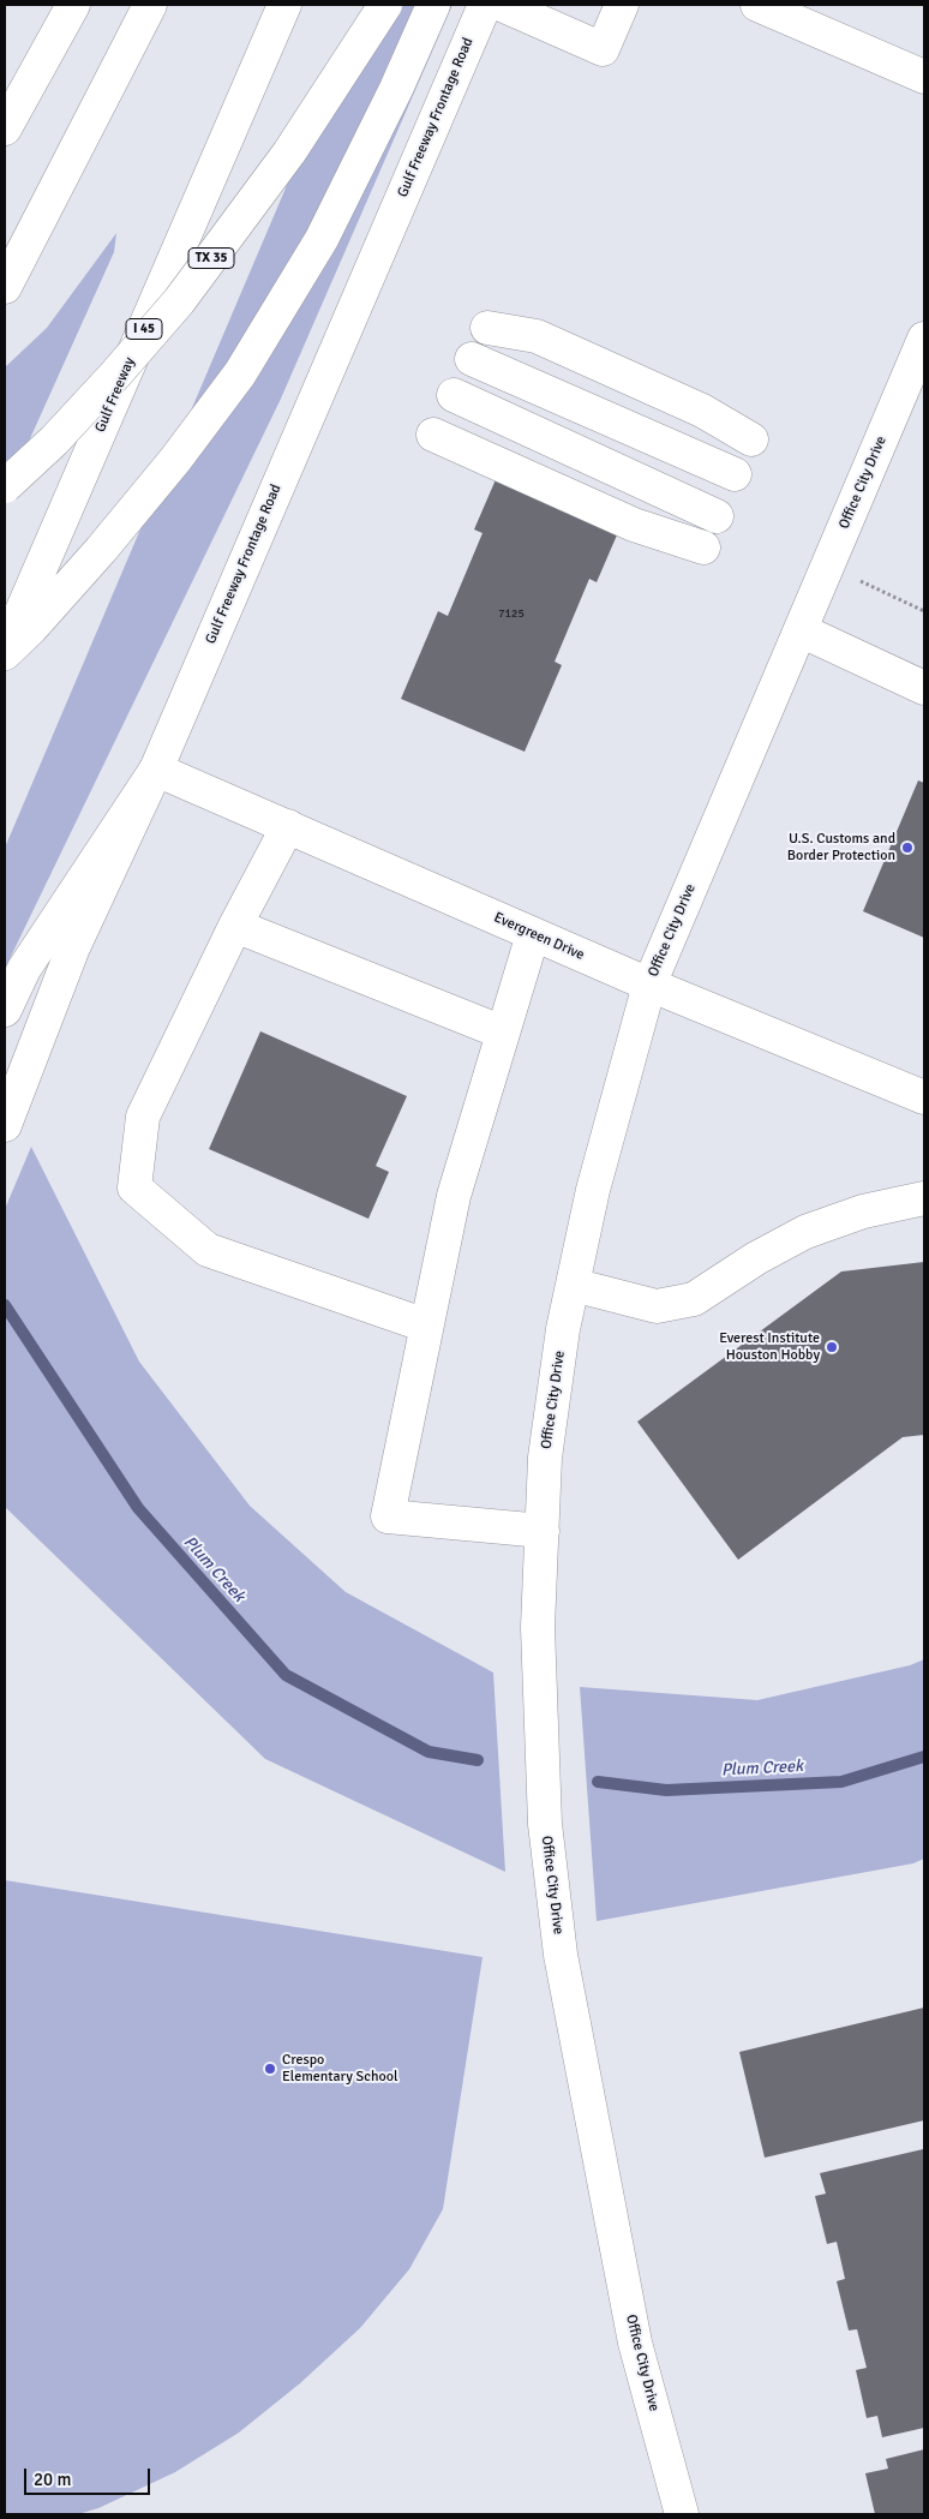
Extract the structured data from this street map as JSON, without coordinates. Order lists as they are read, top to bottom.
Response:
{
  "streets": {
    "main road": [
      "Gulf Freeway Frontage Road",
      "TX 35",
      "I 45",
      "Gulf Freeway",
      "Office City Drive",
      "Evergreen Drive"
    ]
  },
  "crossings": [
    ["Gulf Freeway Frontage Road", "Evergreen Drive"],
    ["Office City Drive", "Evergreen Drive"]
  ],
  "water": ["Plum Creek"],
  "places": ["U.S. Customs and Border Protection", "Everest Institute Houston Hobby", "Crespo Elementary School"],
  "house_numbers": ["7125"],
  "scale_bar": "20 m"
}
